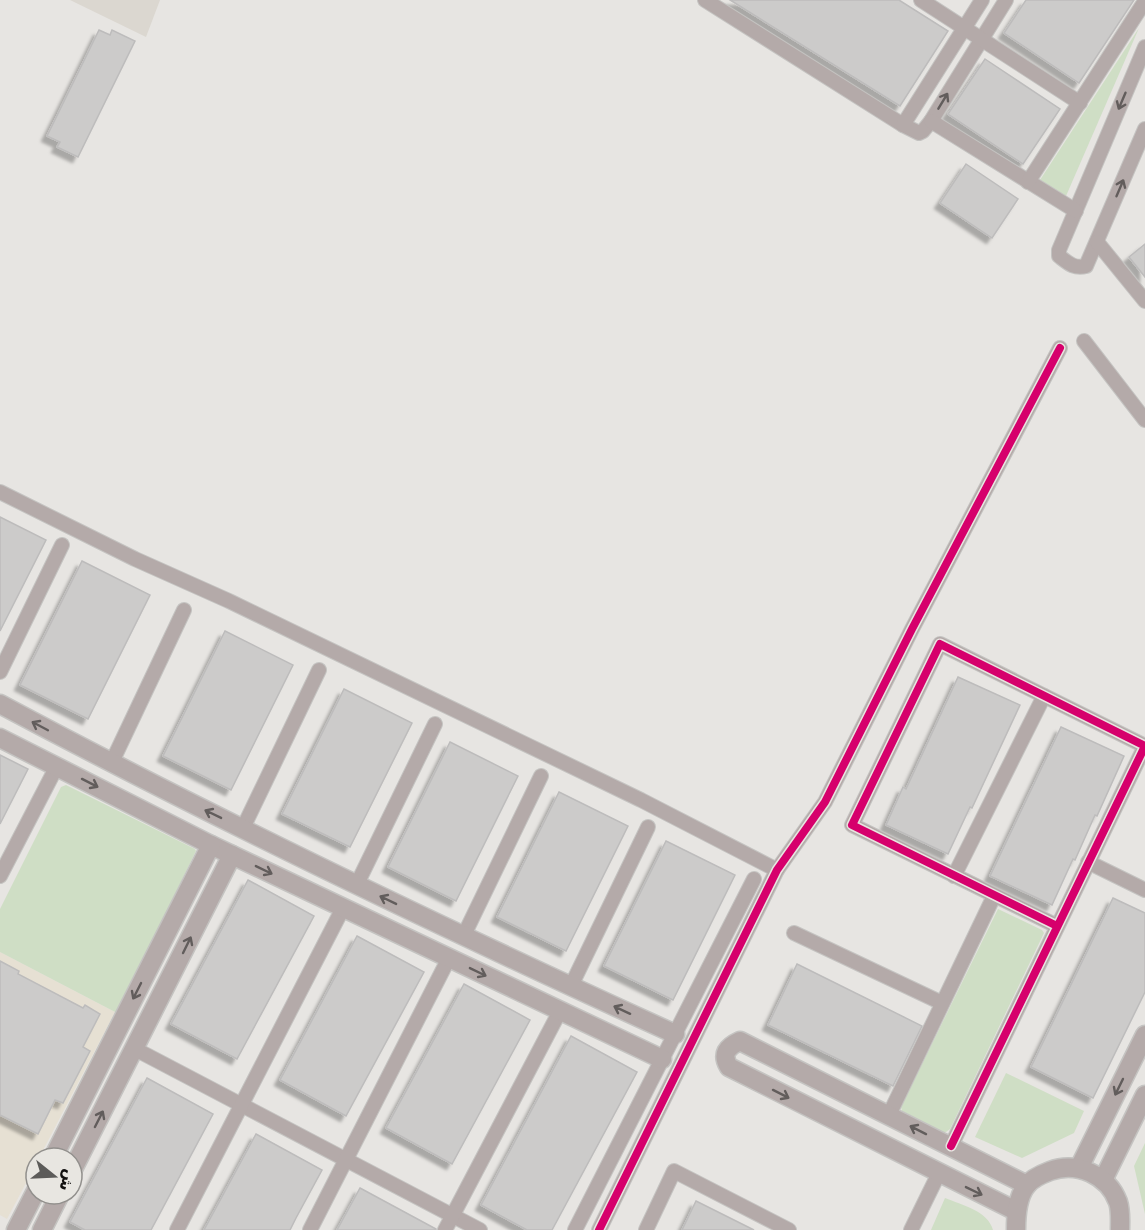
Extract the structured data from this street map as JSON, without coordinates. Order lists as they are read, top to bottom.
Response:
{
  "north": "right"
}
